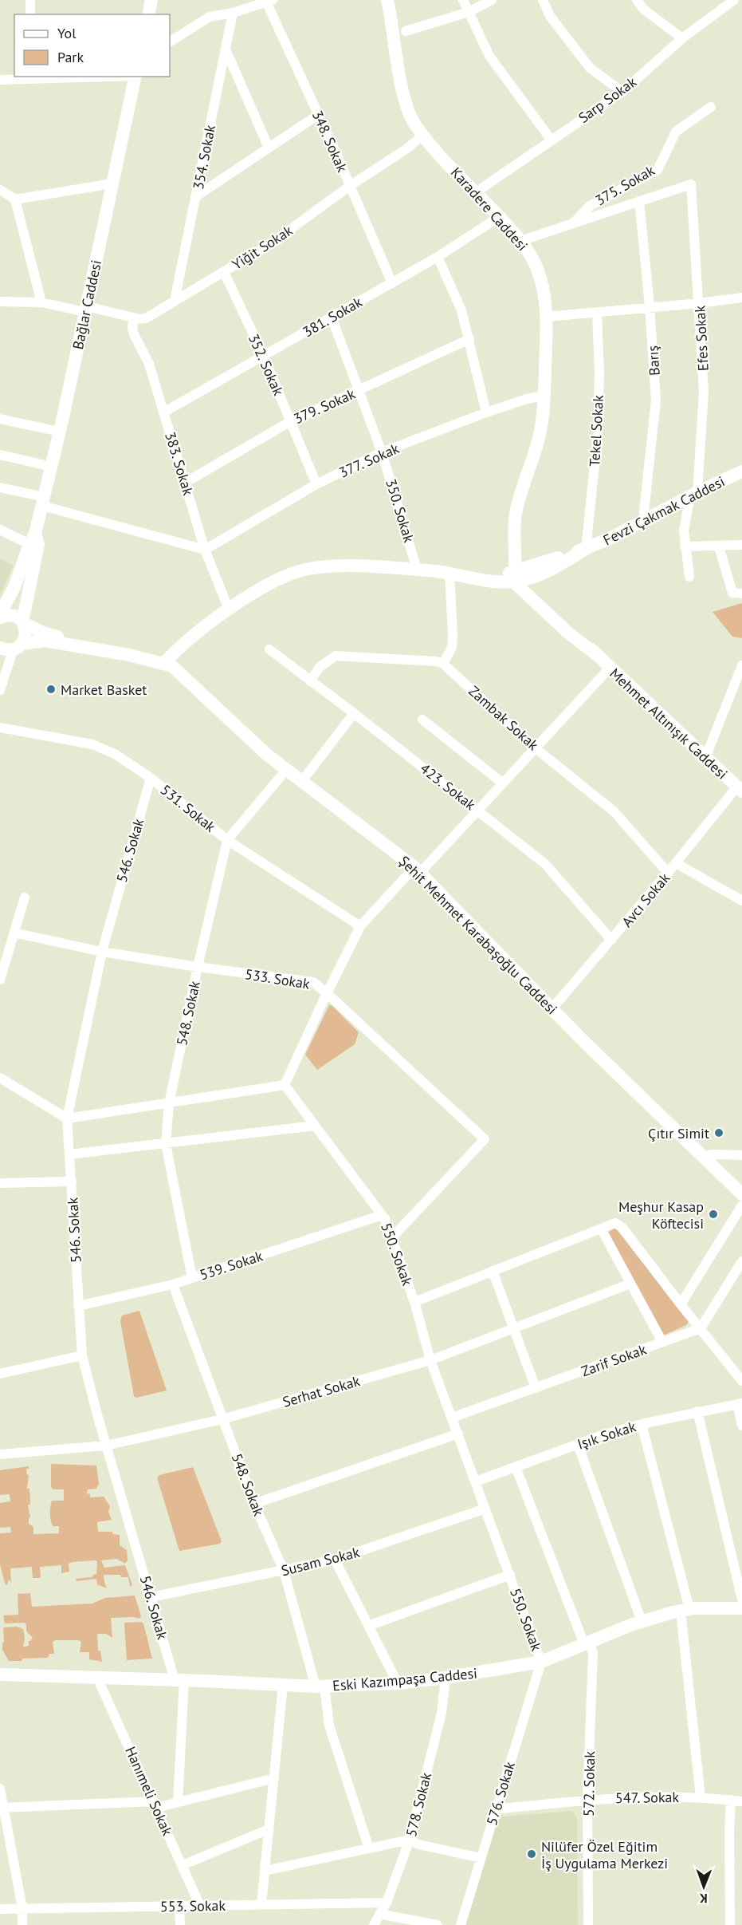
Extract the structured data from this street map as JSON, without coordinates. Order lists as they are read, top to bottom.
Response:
{
  "streets": {
    "street": [
      "Sarp Sokak",
      "348. Sokak",
      "354. Sokak",
      "375. Sokak",
      "Karadere Caddesi",
      "Yiğit Sokak",
      "Bağlar Caddesi",
      "381. Sokak",
      "Efes Sokak",
      "Barış",
      "352. Sokak",
      "379. Sokak",
      "Tekel Sokak",
      "377. Sokak",
      "383. Sokak",
      "350. Sokak",
      "Fevzi Çakmak Caddesi",
      "Zambak Sokak",
      "Mehmet Altınışık Caddesi",
      "423. Sokak",
      "531. Sokak",
      "546. Sokak",
      "Avcı Sokak",
      "Şehit Mehmet Karabaşoğlu Caddesi",
      "533. Sokak",
      "548. Sokak",
      "550. Sokak",
      "539. Sokak",
      "Zarif Sokak",
      "Serhat Sokak",
      "Işık Sokak",
      "Susam Sokak",
      "Eski Kazımpaşa Caddesi",
      "572. Sokak",
      "Hanımeli Sokak",
      "576. Sokak",
      "547. Sokak",
      "578. Sokak",
      "553. Sokak"
    ]
  },
  "crossings": [
    ["Sarp Sokak", "Karadere Caddesi"],
    ["348. Sokak", "Yiğit Sokak"],
    ["348. Sokak", "381. Sokak"],
    ["354. Sokak", "Yiğit Sokak"],
    ["375. Sokak", "Karadere Caddesi"],
    ["Karadere Caddesi", "Yiğit Sokak"],
    ["Karadere Caddesi", "381. Sokak"],
    ["Karadere Caddesi", "377. Sokak"],
    ["Karadere Caddesi", "Fevzi Çakmak Caddesi"],
    ["Karadere Caddesi", "Mehmet Altınışık Caddesi"],
    ["Yiğit Sokak", "Bağlar Caddesi"],
    ["Yiğit Sokak", "352. Sokak"],
    ["Yiğit Sokak", "383. Sokak"],
    ["381. Sokak", "352. Sokak"],
    ["381. Sokak", "383. Sokak"],
    ["381. Sokak", "350. Sokak"],
    ["Efes Sokak", "Barış"],
    ["Efes Sokak", "Fevzi Çakmak Caddesi"],
    ["Barış", "Fevzi Çakmak Caddesi"],
    ["352. Sokak", "379. Sokak"],
    ["352. Sokak", "377. Sokak"],
    ["379. Sokak", "383. Sokak"],
    ["379. Sokak", "350. Sokak"],
    ["Tekel Sokak", "Fevzi Çakmak Caddesi"],
    ["377. Sokak", "383. Sokak"],
    ["377. Sokak", "350. Sokak"],
    ["383. Sokak", "Fevzi Çakmak Caddesi"],
    ["350. Sokak", "Fevzi Çakmak Caddesi"],
    ["Fevzi Çakmak Caddesi", "Mehmet Altınışık Caddesi"],
    ["Fevzi Çakmak Caddesi", "Şehit Mehmet Karabaşoğlu Caddesi"],
    ["Zambak Sokak", "Avcı Sokak"],
    ["Mehmet Altınışık Caddesi", "Avcı Sokak"],
    ["423. Sokak", "Avcı Sokak"],
    ["531. Sokak", "546. Sokak"],
    ["531. Sokak", "548. Sokak"],
    ["546. Sokak", "533. Sokak"],
    ["546. Sokak", "539. Sokak"],
    ["546. Sokak", "Serhat Sokak"],
    ["546. Sokak", "Susam Sokak"],
    ["546. Sokak", "Eski Kazımpaşa Caddesi"],
    ["Avcı Sokak", "Şehit Mehmet Karabaşoğlu Caddesi"],
    ["Şehit Mehmet Karabaşoğlu Caddesi", "548. Sokak"],
    ["533. Sokak", "548. Sokak"],
    ["533. Sokak", "550. Sokak"],
    ["548. Sokak", "539. Sokak"],
    ["548. Sokak", "Serhat Sokak"],
    ["548. Sokak", "Susam Sokak"],
    ["548. Sokak", "Eski Kazımpaşa Caddesi"],
    ["550. Sokak", "539. Sokak"],
    ["550. Sokak", "Zarif Sokak"],
    ["550. Sokak", "Serhat Sokak"],
    ["550. Sokak", "Işık Sokak"],
    ["550. Sokak", "Susam Sokak"],
    ["550. Sokak", "Eski Kazımpaşa Caddesi"],
    ["550. Sokak", "576. Sokak"],
    ["Işık Sokak", "572. Sokak"],
    ["Eski Kazımpaşa Caddesi", "572. Sokak"],
    ["Eski Kazımpaşa Caddesi", "Hanımeli Sokak"],
    ["Eski Kazımpaşa Caddesi", "576. Sokak"],
    ["Eski Kazımpaşa Caddesi", "578. Sokak"],
    ["572. Sokak", "547. Sokak"],
    ["Hanımeli Sokak", "553. Sokak"],
    ["576. Sokak", "547. Sokak"],
    ["578. Sokak", "553. Sokak"]
  ],
  "places": [
    "Market Basket",
    "Çıtır Simit",
    "Meşhur Kasap Köftecisi",
    "Nilüfer Özel Eğitim İş Uygulama Merkezi"
  ],
  "legend": ["Yol", "Park"],
  "north": "bottom"
}
